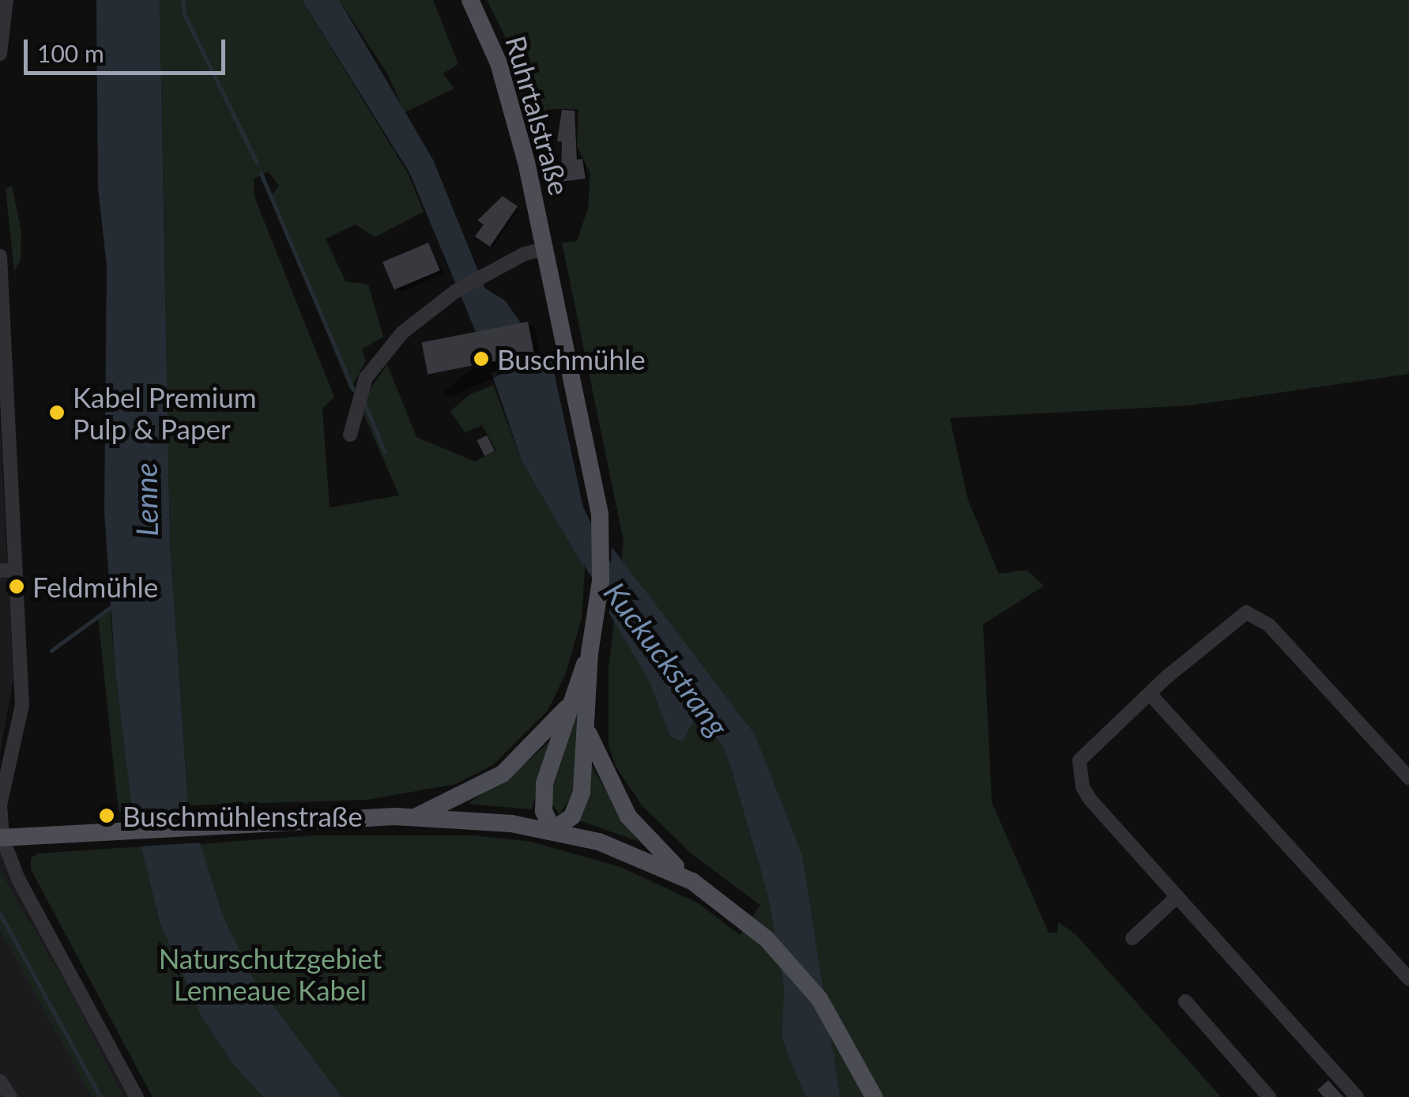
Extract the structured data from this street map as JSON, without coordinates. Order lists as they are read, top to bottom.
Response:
{
  "streets": {
    "main road": ["Ruhrtalstraße"]
  },
  "water": ["Lenne", "Kuckuckstrang"],
  "parks": ["Naturschutzgebiet Lenneaue Kabel"],
  "places": [
    "Buschmühle",
    "Kabel Premium Pulp & Paper",
    "Feldmühle",
    "Buschmühlenstraße"
  ],
  "scale_bar": "100 m"
}
